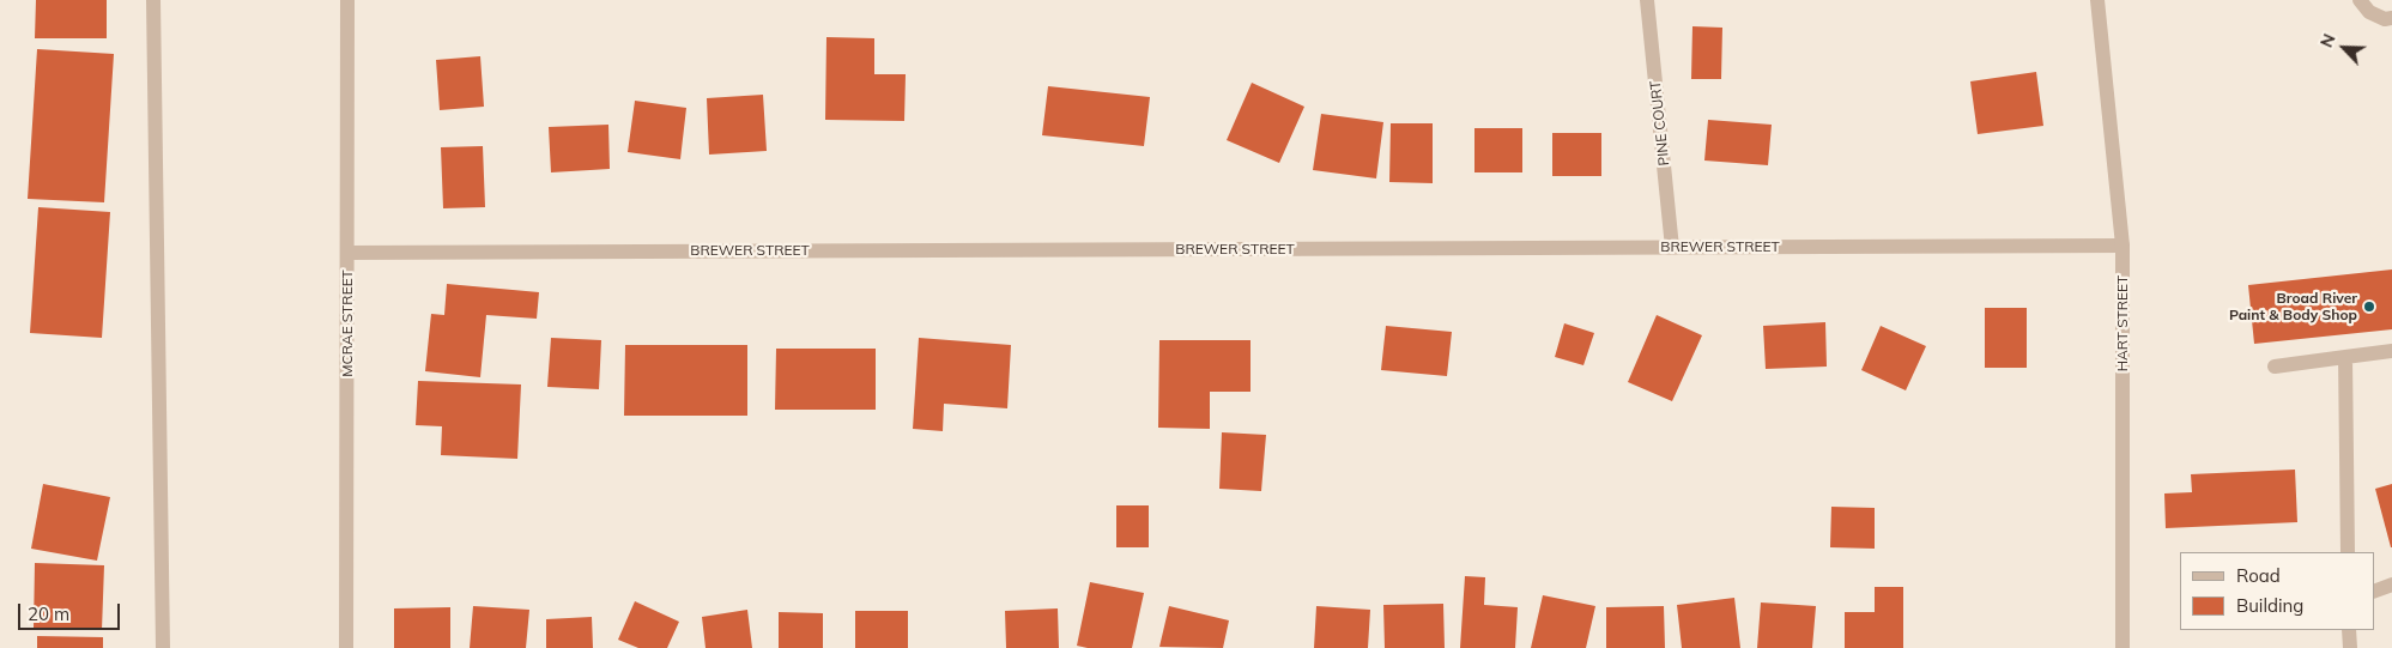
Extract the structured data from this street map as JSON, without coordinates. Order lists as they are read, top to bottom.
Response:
{
  "streets": {
    "street": [
      "PINE COURT",
      "BREWER STREET",
      "MCRAE STREET",
      "HART STREET"
    ]
  },
  "crossings": [
    ["PINE COURT", "BREWER STREET"],
    ["BREWER STREET", "MCRAE STREET"],
    ["BREWER STREET", "HART STREET"]
  ],
  "places": ["Broad River Paint & Body Shop"],
  "legend": ["Road", "Building"],
  "scale_bar": "20 m",
  "north": "top left"
}
